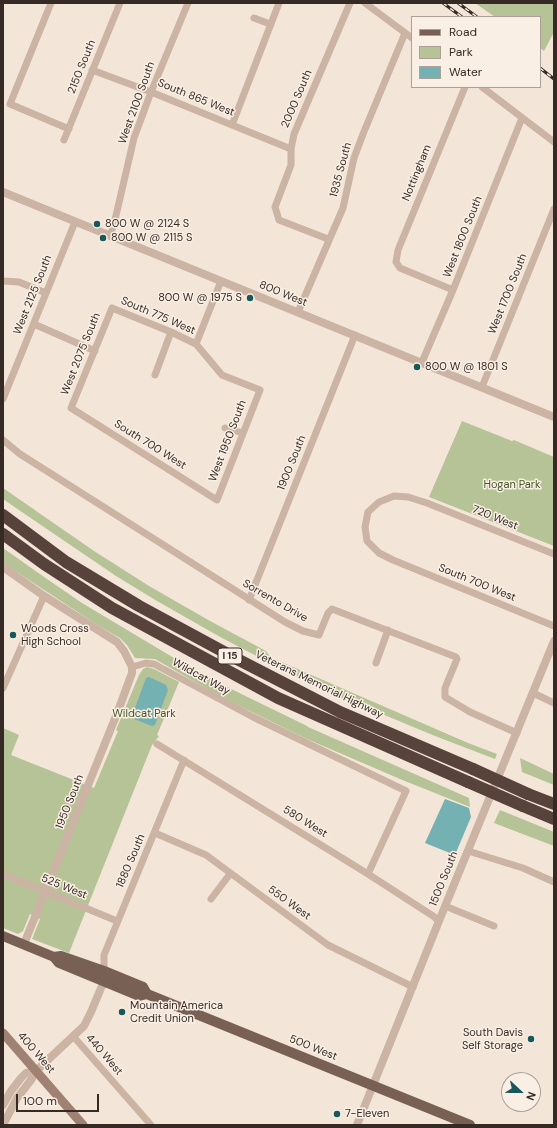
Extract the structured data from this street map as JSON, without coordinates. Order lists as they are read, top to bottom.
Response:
{
  "streets": {
    "highway": ["I 15", "Veterans Memorial Highway"],
    "main road": ["500 West", "400 West"],
    "street": [
      "2150 South",
      "South 865 West",
      "2000 South",
      "West 2100 South",
      "1935 South",
      "Nottingham",
      "West 1800 South",
      "800 West",
      "West 1700 South",
      "West 2125 South",
      "South 775 West",
      "West 2075 South",
      "West 1950 South",
      "South 700 West",
      "1900 South",
      "720 West",
      "Sorrento Drive",
      "Wildcat Way",
      "1950 South",
      "580 West",
      "1880 South",
      "1500 South",
      "525 West",
      "550 West",
      "440 West"
    ]
  },
  "crossings": [
    ["2150 South", "South 865 West"],
    ["South 865 West", "2000 South"],
    ["South 865 West", "West 2100 South"],
    ["2000 South", "1935 South"],
    ["West 2100 South", "800 West"],
    ["1935 South", "800 West"],
    ["Nottingham", "West 1800 South"],
    ["West 1800 South", "800 West"],
    ["800 West", "West 1700 South"],
    ["800 West", "West 2125 South"],
    ["800 West", "1900 South"],
    ["South 775 West", "West 2075 South"],
    ["South 775 West", "West 1950 South"],
    ["West 2075 South", "South 700 West"],
    ["West 1950 South", "South 700 West"],
    ["South 700 West", "720 West"],
    ["1900 South", "Sorrento Drive"],
    ["Sorrento Drive", "1500 South"],
    ["Wildcat Way", "1950 South"],
    ["Wildcat Way", "580 West"],
    ["1950 South", "525 West"],
    ["1950 South", "500 West"],
    ["580 West", "1880 South"],
    ["580 West", "1500 South"],
    ["1880 South", "525 West"],
    ["1880 South", "550 West"],
    ["1880 South", "500 West"],
    ["1500 South", "550 West"],
    ["1500 South", "500 West"]
  ],
  "parks": ["Hogan Park", "Wildcat Park"],
  "places": [
    "800 W @ 2124 S",
    "800 W @ 2115 S",
    "800 W @ 1975 S",
    "800 W @ 1801 S",
    "Woods Cross High School",
    "Mountain America Credit Union",
    "South Davis Self Storage",
    "7-Eleven"
  ],
  "legend": ["Road", "Park", "Water"],
  "scale_bar": "100 m",
  "north": "right"
}
